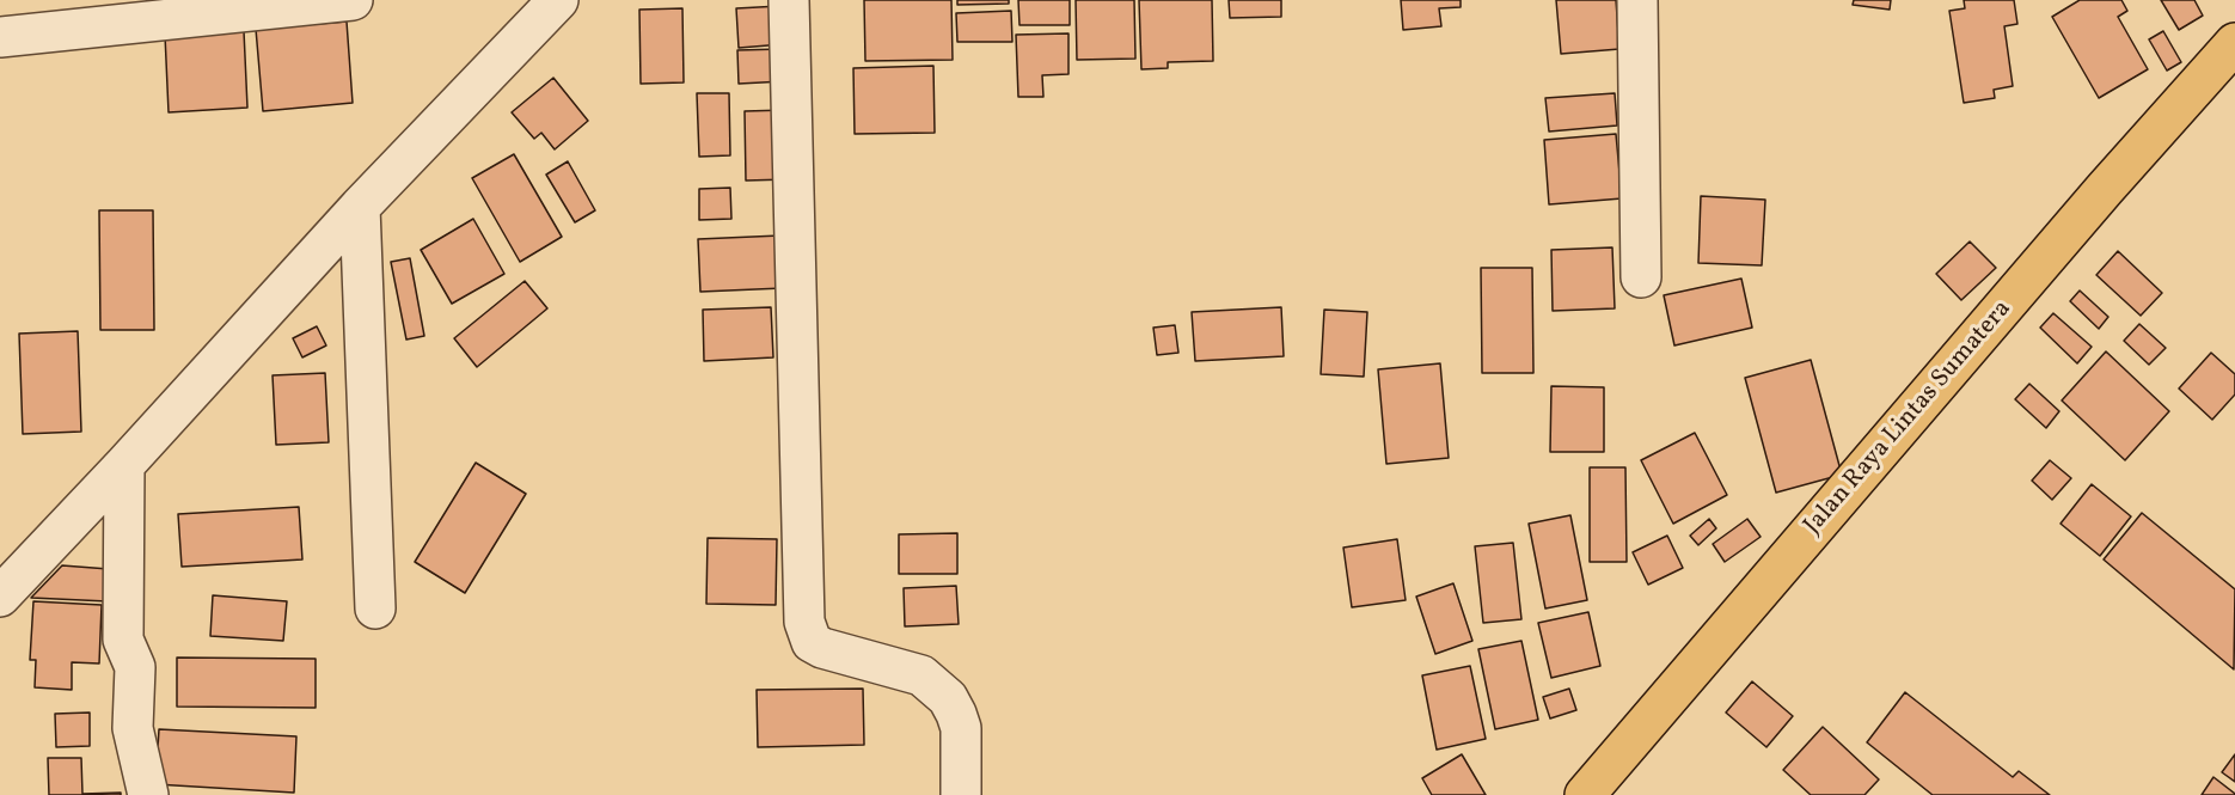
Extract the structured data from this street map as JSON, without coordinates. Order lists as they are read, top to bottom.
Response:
{
  "streets": {
    "highway": ["Jalan Raya Lintas Sumatera"]
  }
}
